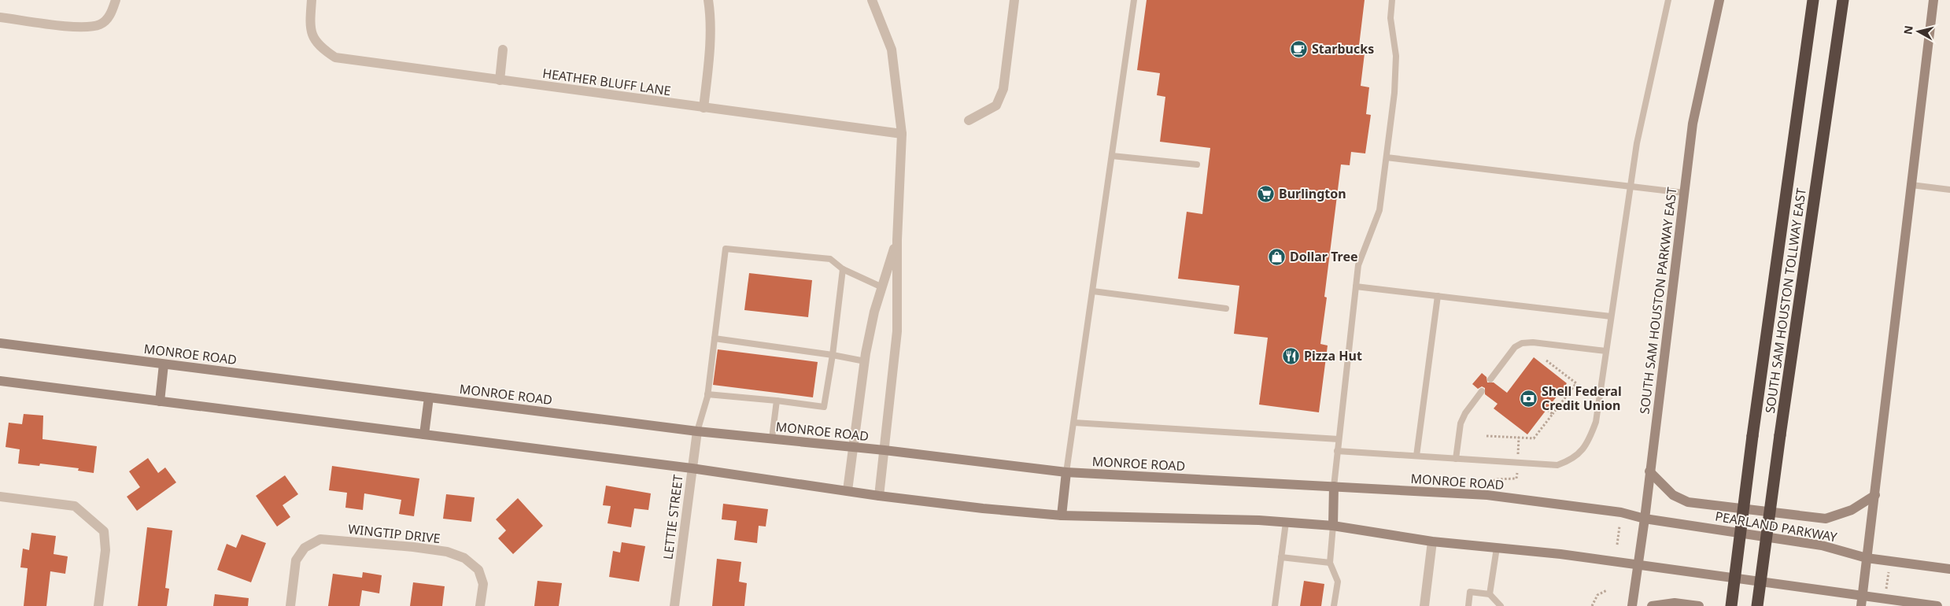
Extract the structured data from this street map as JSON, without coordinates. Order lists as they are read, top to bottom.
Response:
{
  "streets": {
    "highway": ["SOUTH SAM HOUSTON TOLLWAY EAST"],
    "main road": ["SOUTH SAM HOUSTON PARKWAY EAST", "MONROE ROAD", "PEARLAND PARKWAY"],
    "street": ["HEATHER BLUFF LANE", "LETTIE STREET", "WINGTIP DRIVE"]
  },
  "crossings": [
    ["SOUTH SAM HOUSTON PARKWAY EAST", "MONROE ROAD"],
    ["SOUTH SAM HOUSTON PARKWAY EAST", "PEARLAND PARKWAY"],
    ["MONROE ROAD", "LETTIE STREET"],
    ["MONROE ROAD", "PEARLAND PARKWAY"]
  ],
  "places": {
    "cafe": ["Starbucks"],
    "supermarket": ["Burlington"],
    "shop": ["Dollar Tree"],
    "restaurant": ["Pizza Hut"],
    "bank": ["Shell Federal Credit Union"]
  },
  "north": "left"
}
